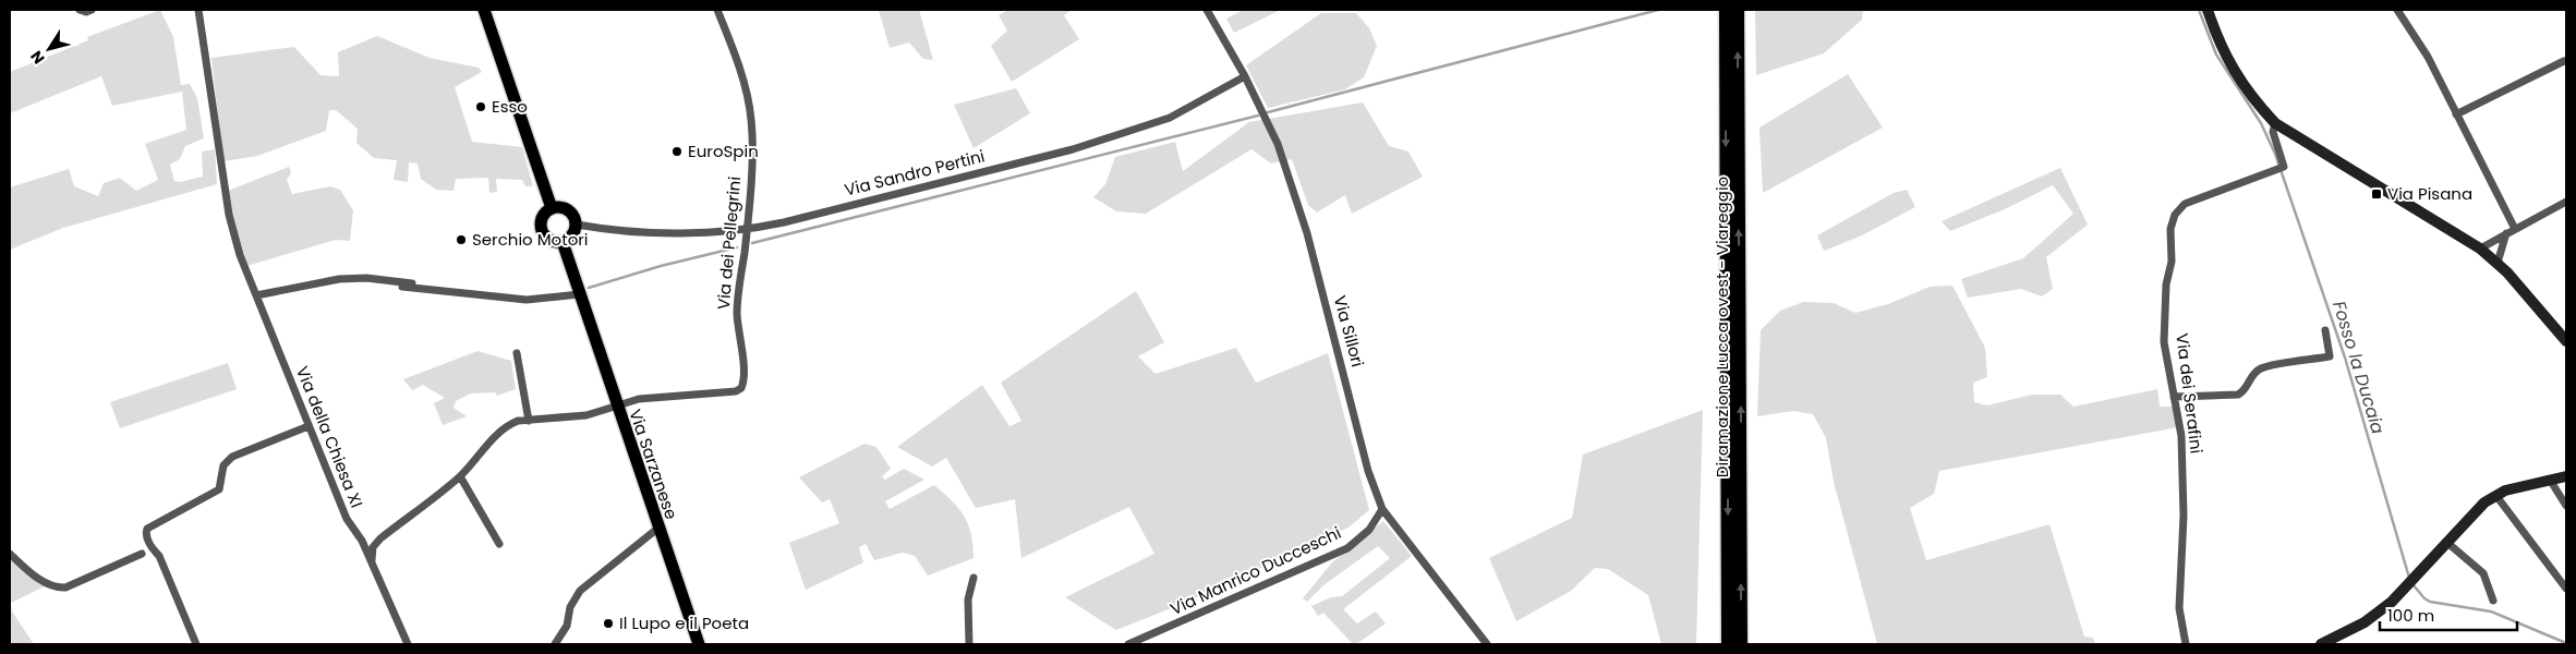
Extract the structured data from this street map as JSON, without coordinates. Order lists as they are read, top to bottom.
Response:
{
  "streets": {
    "highway": ["Diramazione Lucca ovest - Viareggio"],
    "main road": ["Via Sarzanese"],
    "street": [
      "Via Sandro Pertini",
      "Via dei Pellegrini",
      "Via Sillori",
      "Via dei Serafini",
      "Via della Chiesa XI",
      "Via Manrico Ducceschi"
    ]
  },
  "crossings": [
    ["Via Sandro Pertini", "Via dei Pellegrini"],
    ["Via Sandro Pertini", "Via Sillori"],
    ["Via Sandro Pertini", "Via Sarzanese"],
    ["Via dei Pellegrini", "Via Sarzanese"],
    ["Via Sillori", "Via Manrico Ducceschi"]
  ],
  "water": ["Fosso la Ducaia"],
  "places": {
    "other": [
      "Esso",
      "EuroSpin",
      "Serchio Motori",
      "Il Lupo e il Poeta"
    ],
    "transit": ["Via Pisana"]
  },
  "scale_bar": "100 m",
  "north": "bottom left"
}
